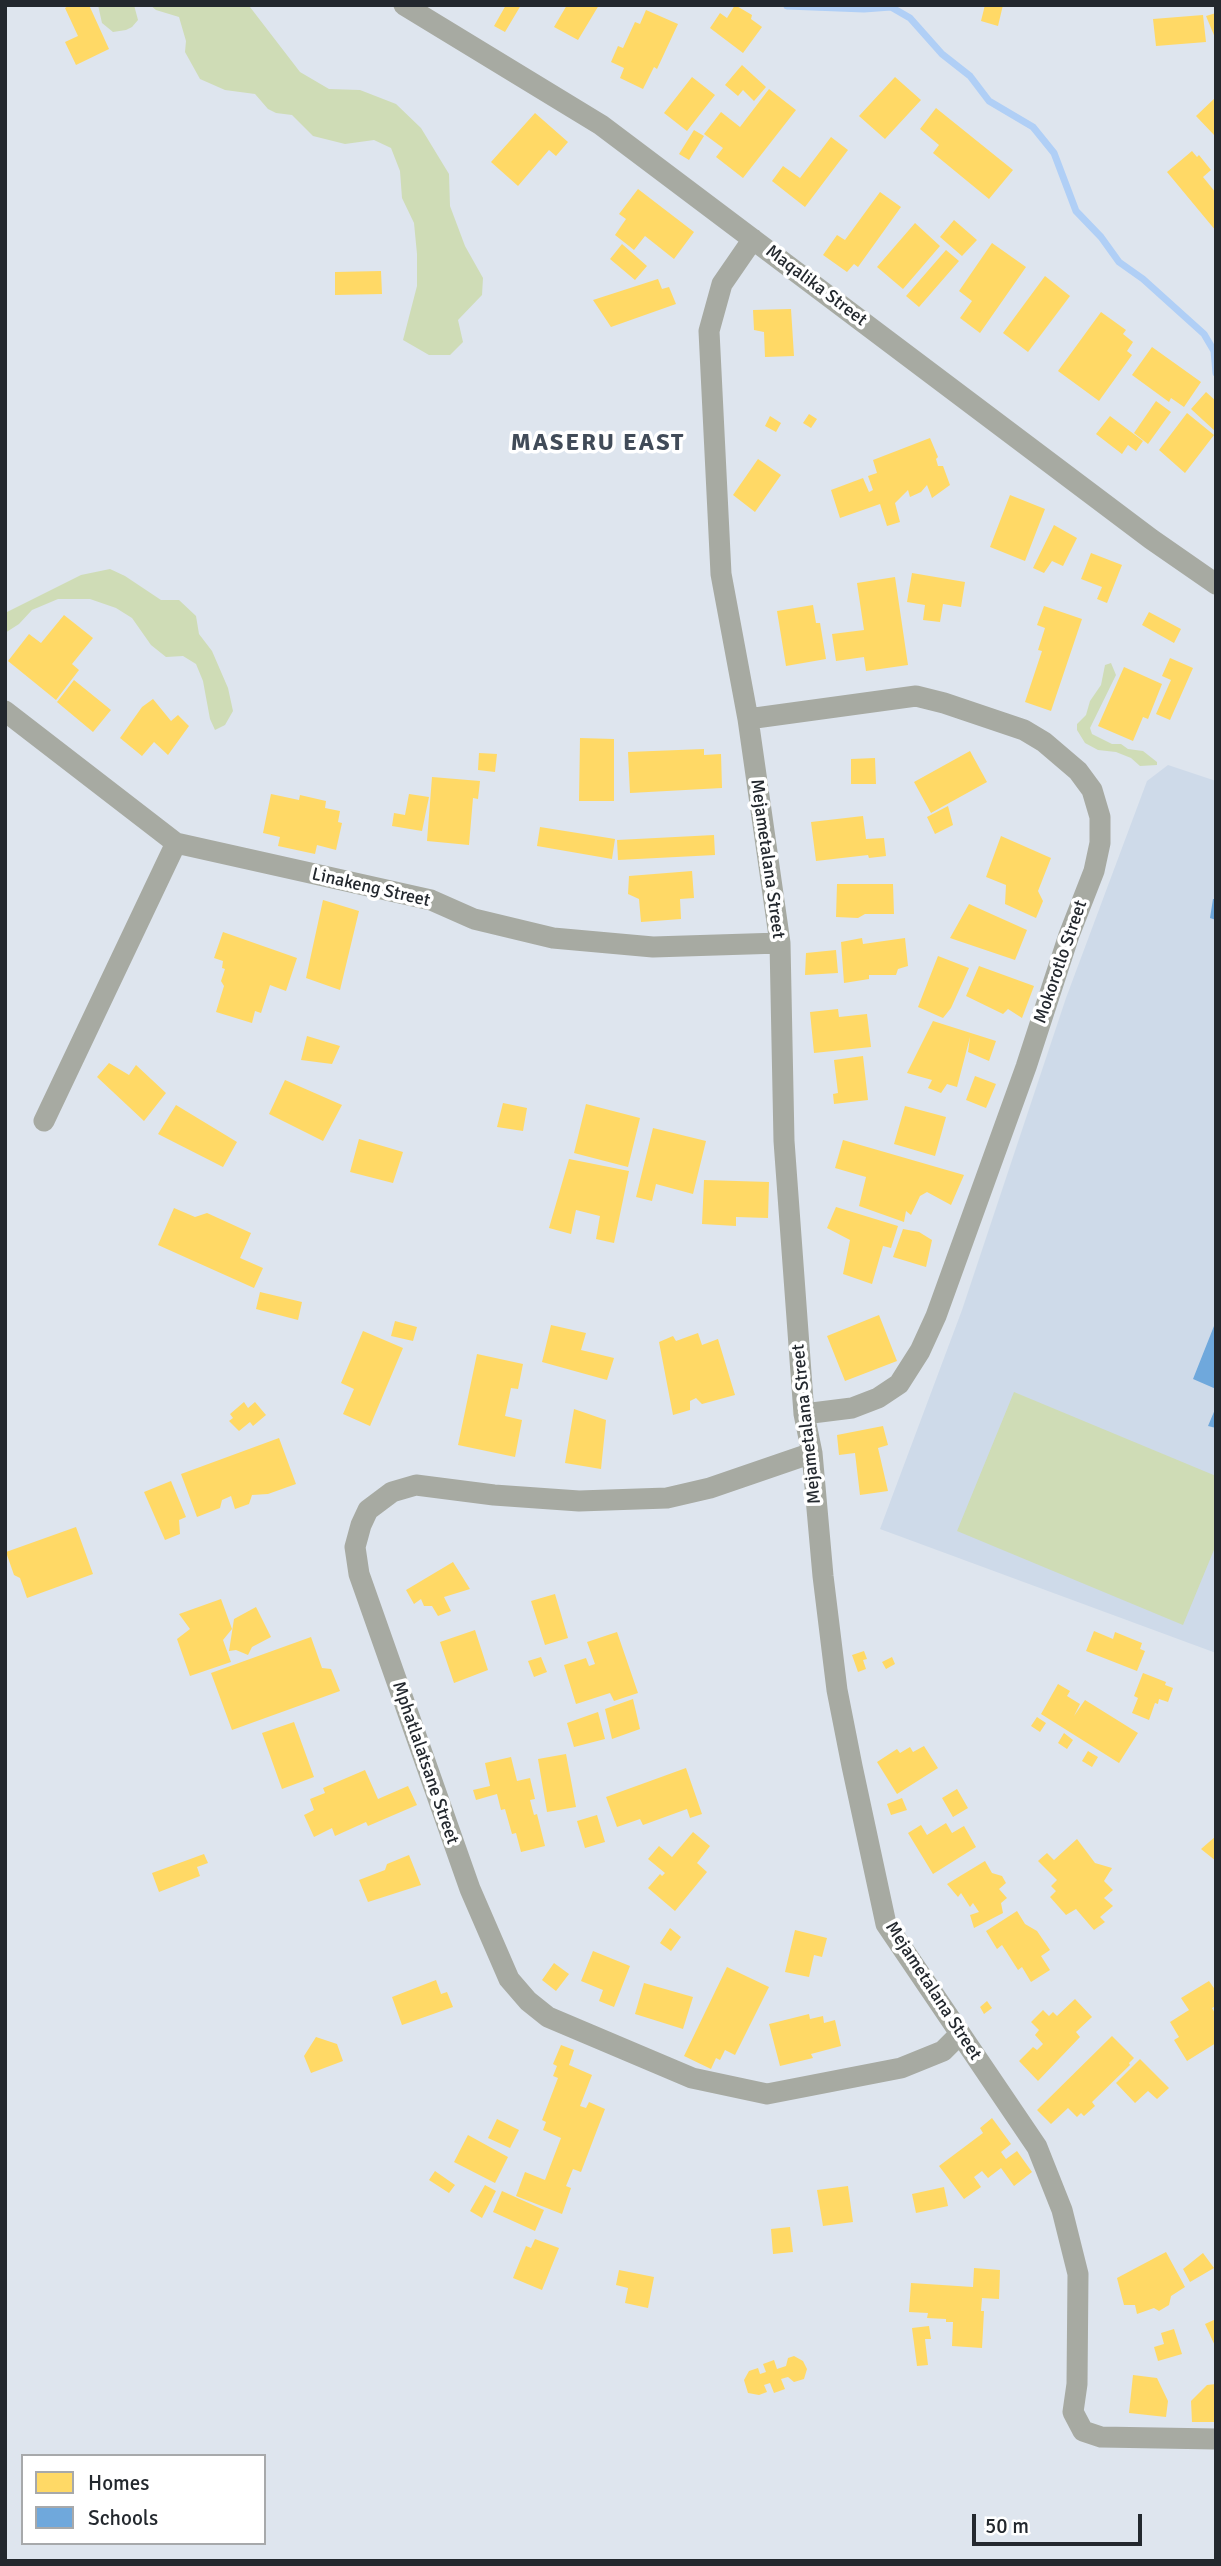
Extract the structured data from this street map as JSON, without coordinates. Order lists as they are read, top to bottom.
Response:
{
  "streets": {
    "street": [
      "Maqalika Street",
      "Mejametalana Street",
      "Linakeng Street",
      "Mokorotlo Street",
      "Mphatlalatsane Street"
    ]
  },
  "crossings": [
    ["Maqalika Street", "Mejametalana Street"],
    ["Mejametalana Street", "Linakeng Street"],
    ["Mejametalana Street", "Mokorotlo Street"],
    ["Mejametalana Street", "Mphatlalatsane Street"]
  ],
  "districts": ["MASERU EAST"],
  "legend": ["Homes", "Schools"],
  "scale_bar": "50 m"
}
